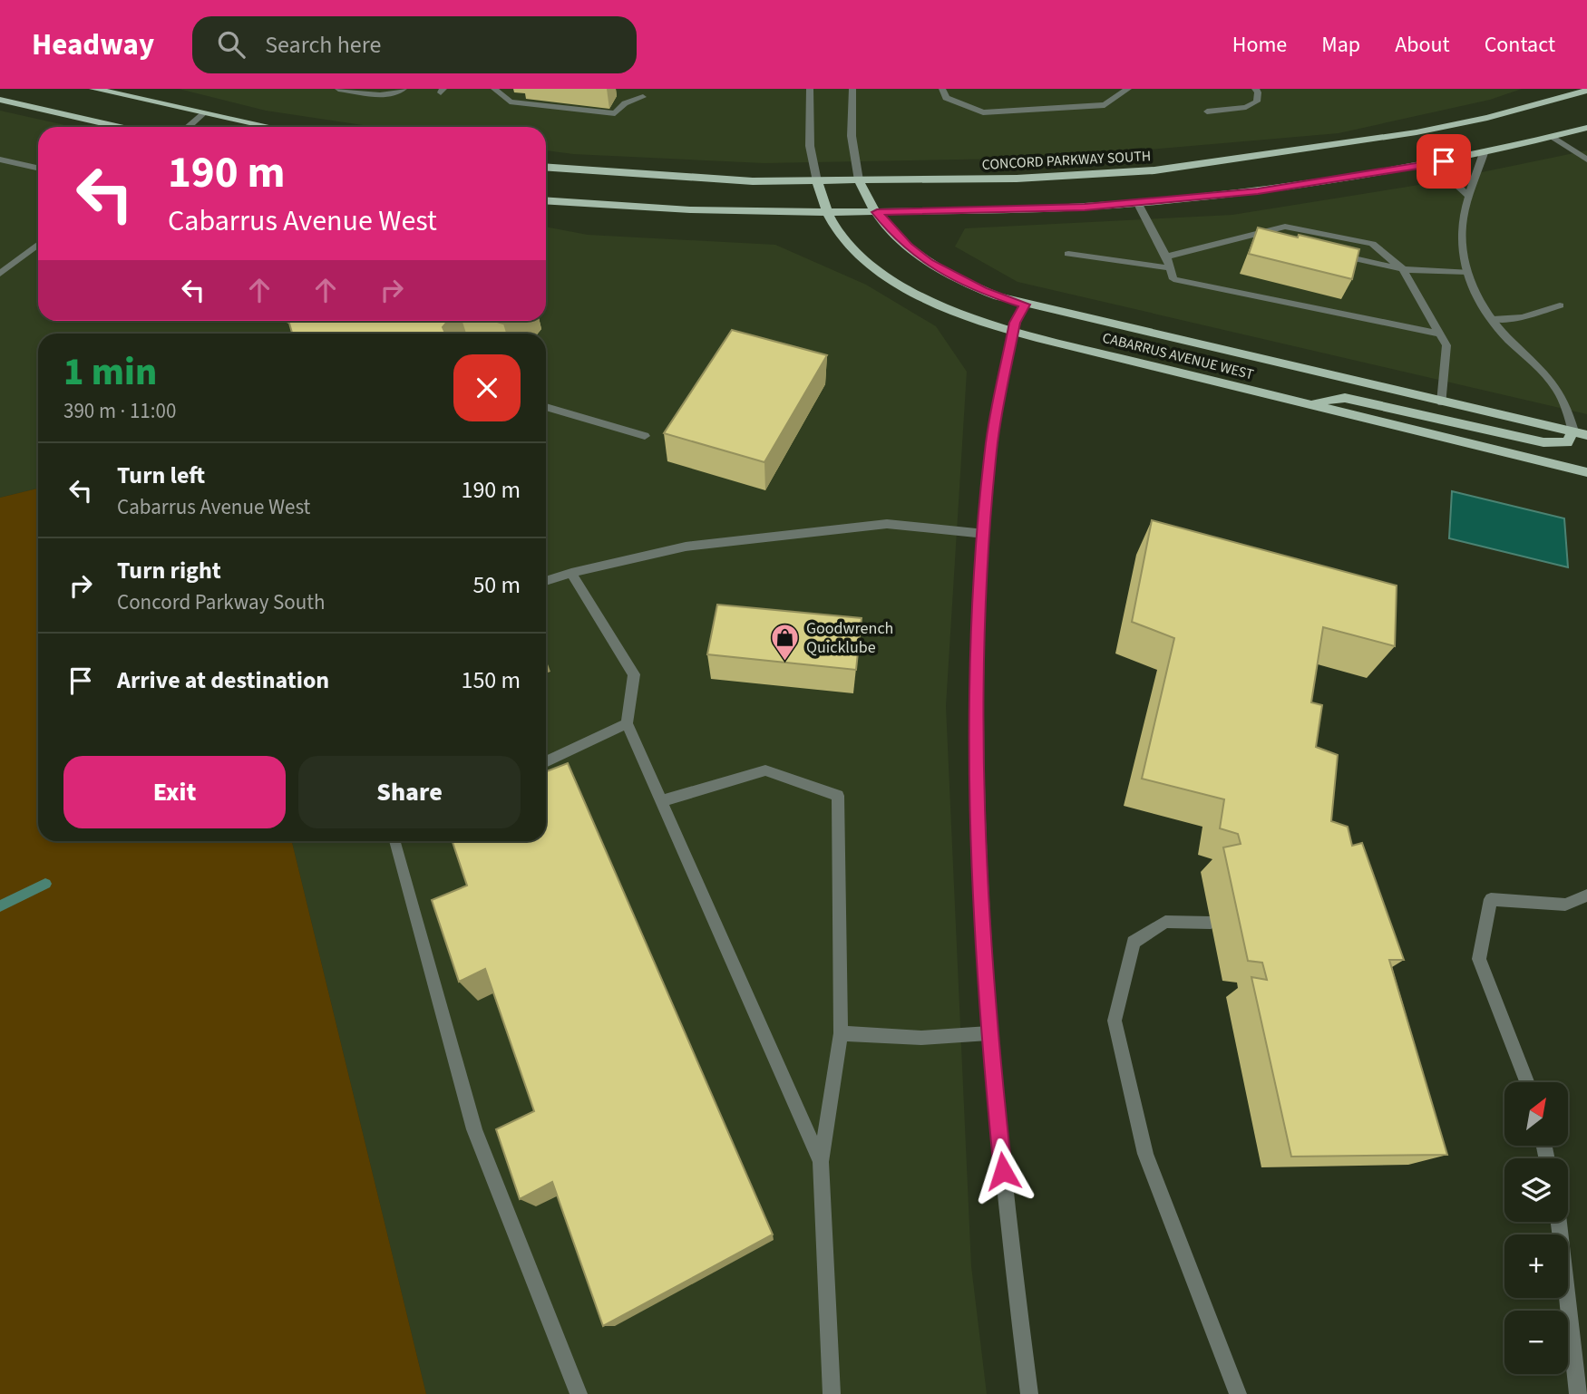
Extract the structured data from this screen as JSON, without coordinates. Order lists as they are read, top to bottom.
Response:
{
  "streets": {
    "main road": ["CONCORD PARKWAY SOUTH", "CABARRUS AVENUE WEST"]
  },
  "crossings": [
    ["CONCORD PARKWAY SOUTH", "CABARRUS AVENUE WEST"]
  ],
  "places": {
    "shop": ["Goodwrench Quicklube"]
  },
  "north": "top right",
  "page": {
    "header": "Headway",
    "search": "Search here",
    "nav": [
      "Home",
      "Map",
      "About",
      "Contact"
    ],
    "turn": ["190 m", "Cabarrus Avenue West"],
    "heading": ["1 min", "390 m · 11:00"],
    "list": [
      {
        "name": "Turn left",
        "note": "Cabarrus Avenue West",
        "value": "190 m"
      },
      {
        "name": "Turn right",
        "note": "Concord Parkway South",
        "value": "50 m"
      },
      {
        "name": "Arrive at destination",
        "value": "150 m"
      }
    ],
    "buttons": ["Exit", "Share"],
    "map_buttons": ["+", "−"]
  }
}
